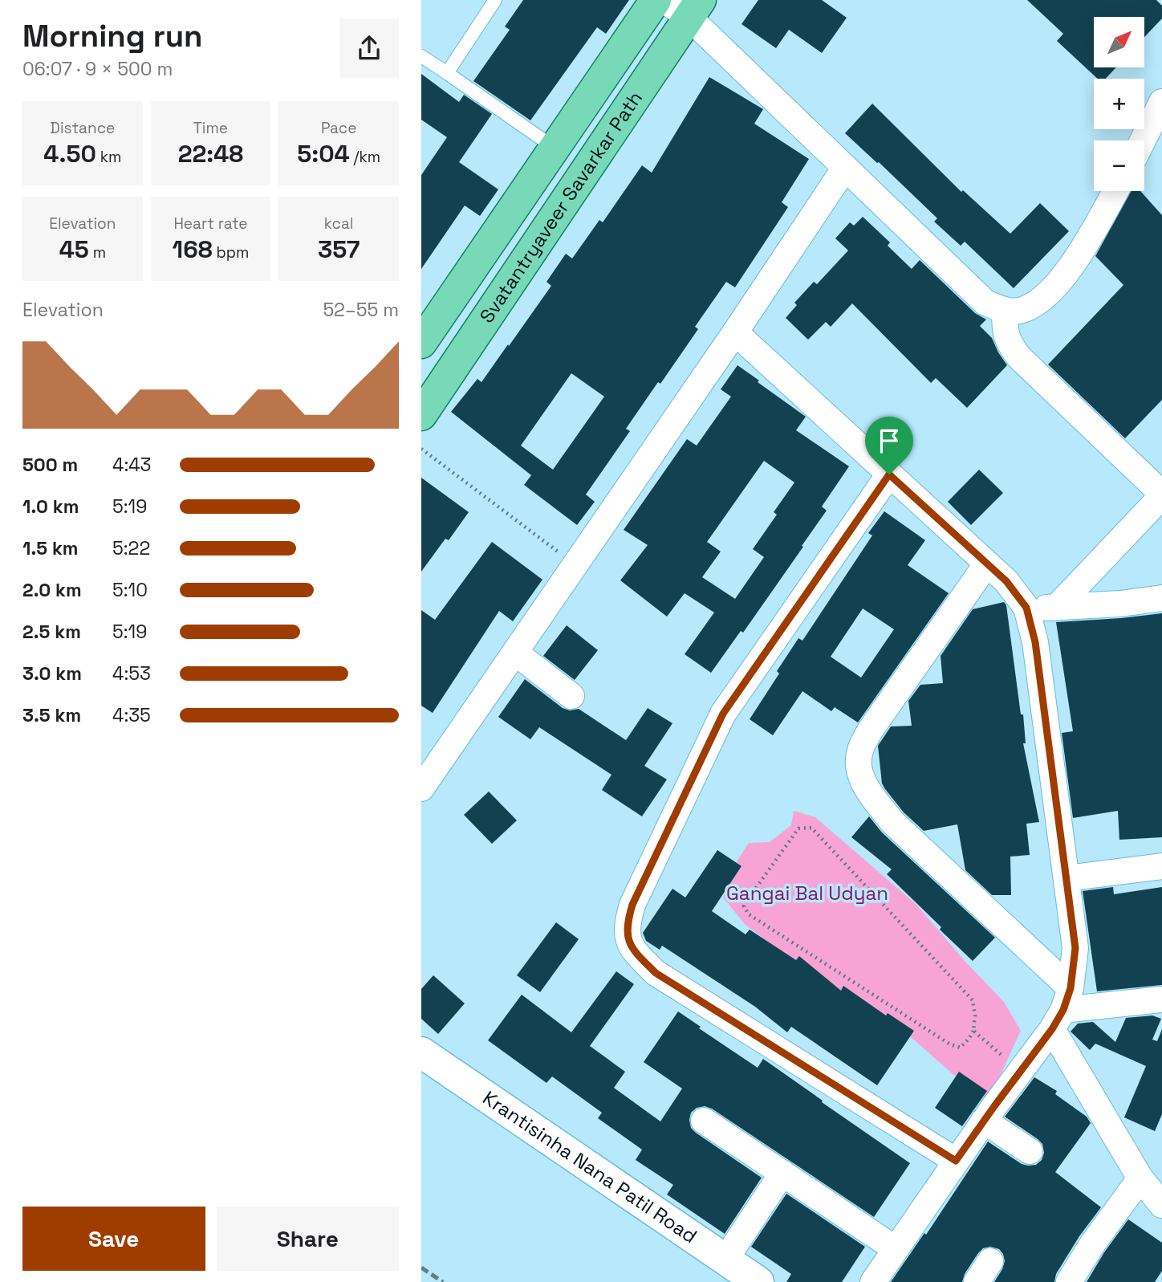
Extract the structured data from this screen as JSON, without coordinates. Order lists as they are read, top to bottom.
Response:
{
  "streets": {
    "main road": ["Svatantryaveer Savarkar Path", "Krantisinha Nana Patil Road"]
  },
  "parks": ["Gangai Bal Udyan"],
  "north": "top right",
  "page": {
    "heading": ["Morning run", "06:07 · 9 × 500 m"],
    "map_buttons": ["+", "−"],
    "stats": [
      ["Distance", "4.50 km"],
      ["Time", "22:48"],
      ["Pace", "5:04 /km"],
      ["Elevation", "45 m"],
      ["Heart rate", "168 bpm"],
      ["kcal", "357"]
    ],
    "chart": ["Elevation", "52–55 m"],
    "list": [
      {
        "name": "500 m",
        "note": "4:43"
      },
      {
        "name": "1.0 km",
        "note": "5:19"
      },
      {
        "name": "1.5 km",
        "note": "5:22"
      },
      {
        "name": "2.0 km",
        "note": "5:10"
      },
      {
        "name": "2.5 km",
        "note": "5:19"
      },
      {
        "name": "3.0 km",
        "note": "4:53"
      },
      {
        "name": "3.5 km",
        "note": "4:35"
      }
    ],
    "buttons": ["Save", "Share"]
  }
}
